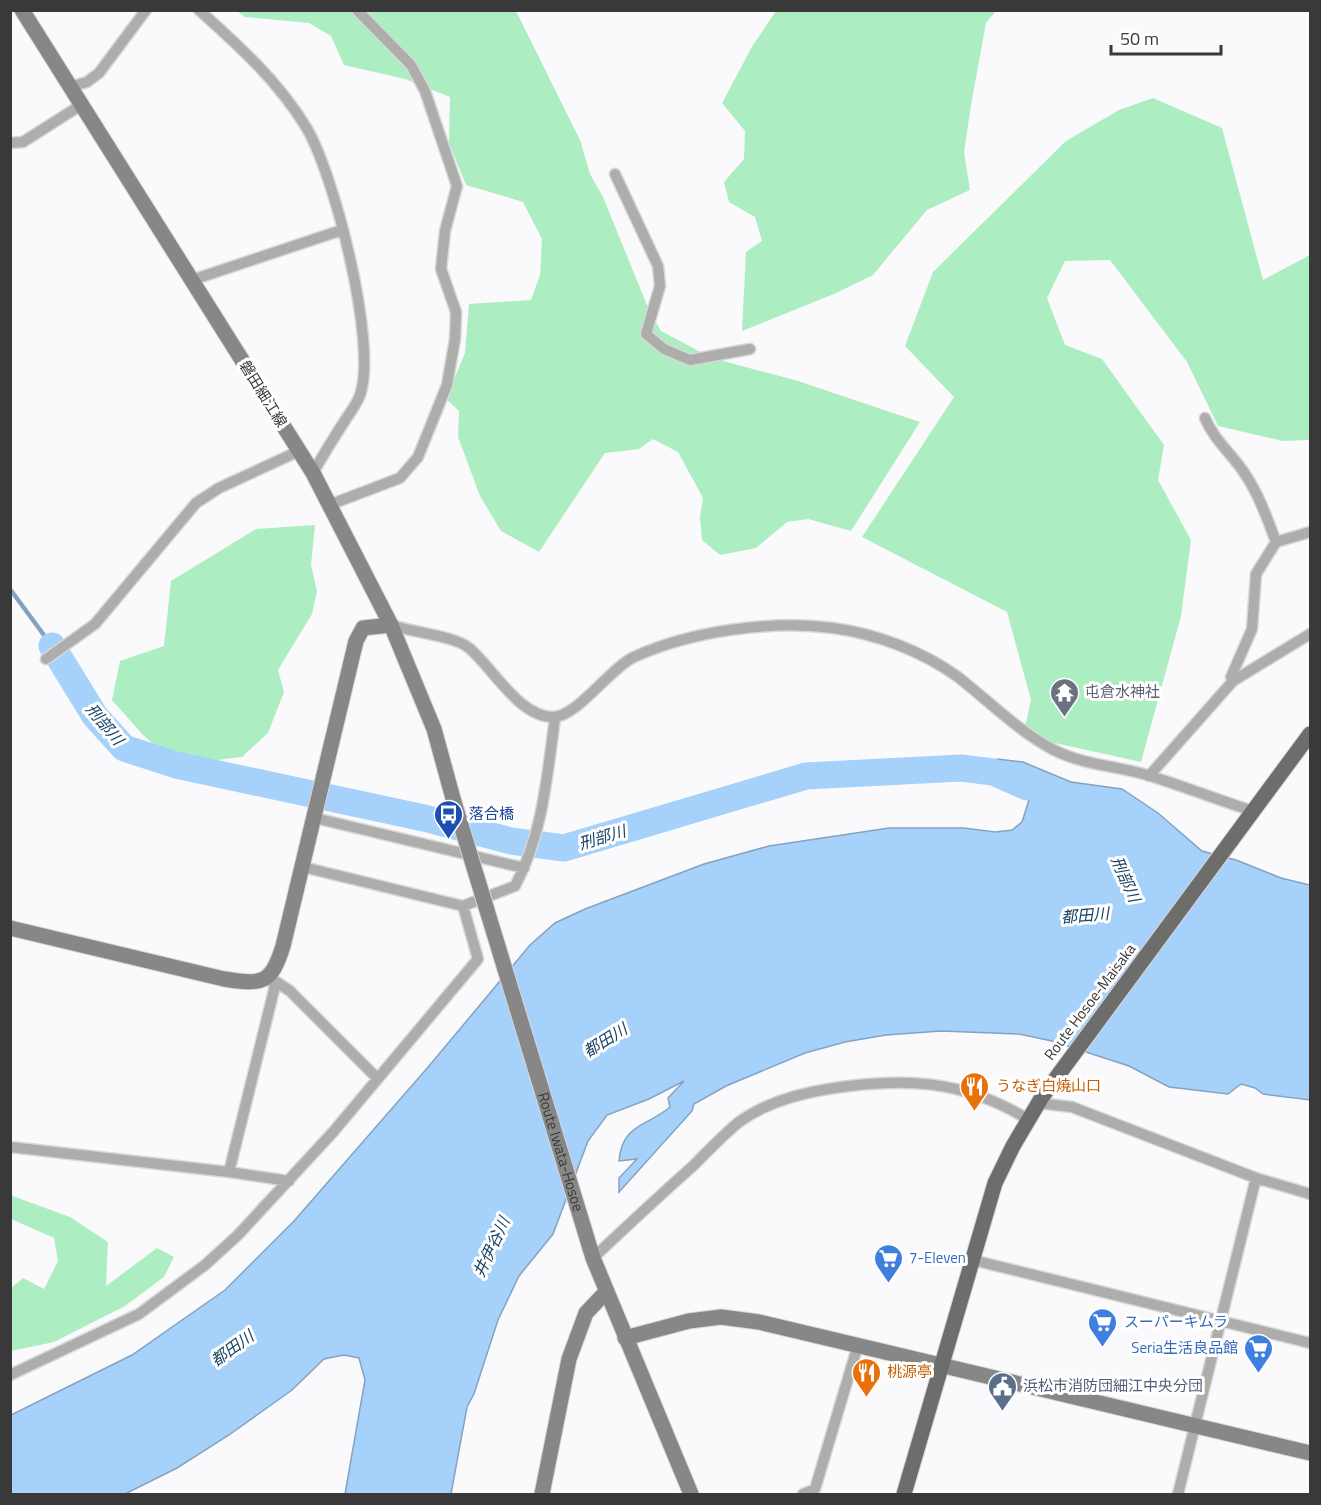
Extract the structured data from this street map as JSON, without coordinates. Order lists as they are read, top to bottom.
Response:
{
  "streets": {
    "main road": ["磐田細江線", "Route Hosoe-Maisaka", "Route Iwata-Hosoe"]
  },
  "crossings": [
    ["磐田細江線", "Route Iwata-Hosoe"]
  ],
  "water": ["刑部川", "都田川", "井伊谷川"],
  "places": {
    "temple": ["屯倉水神社"],
    "bus stop": ["落合橋"],
    "restaurant": ["うなぎ白焼山口", "桃源亭"],
    "supermarket": ["7-Eleven", "スーパーキムラ", "Seria生活良品館"],
    "public building": ["浜松市消防団細江中央分団"]
  },
  "scale_bar": "50 m"
}
